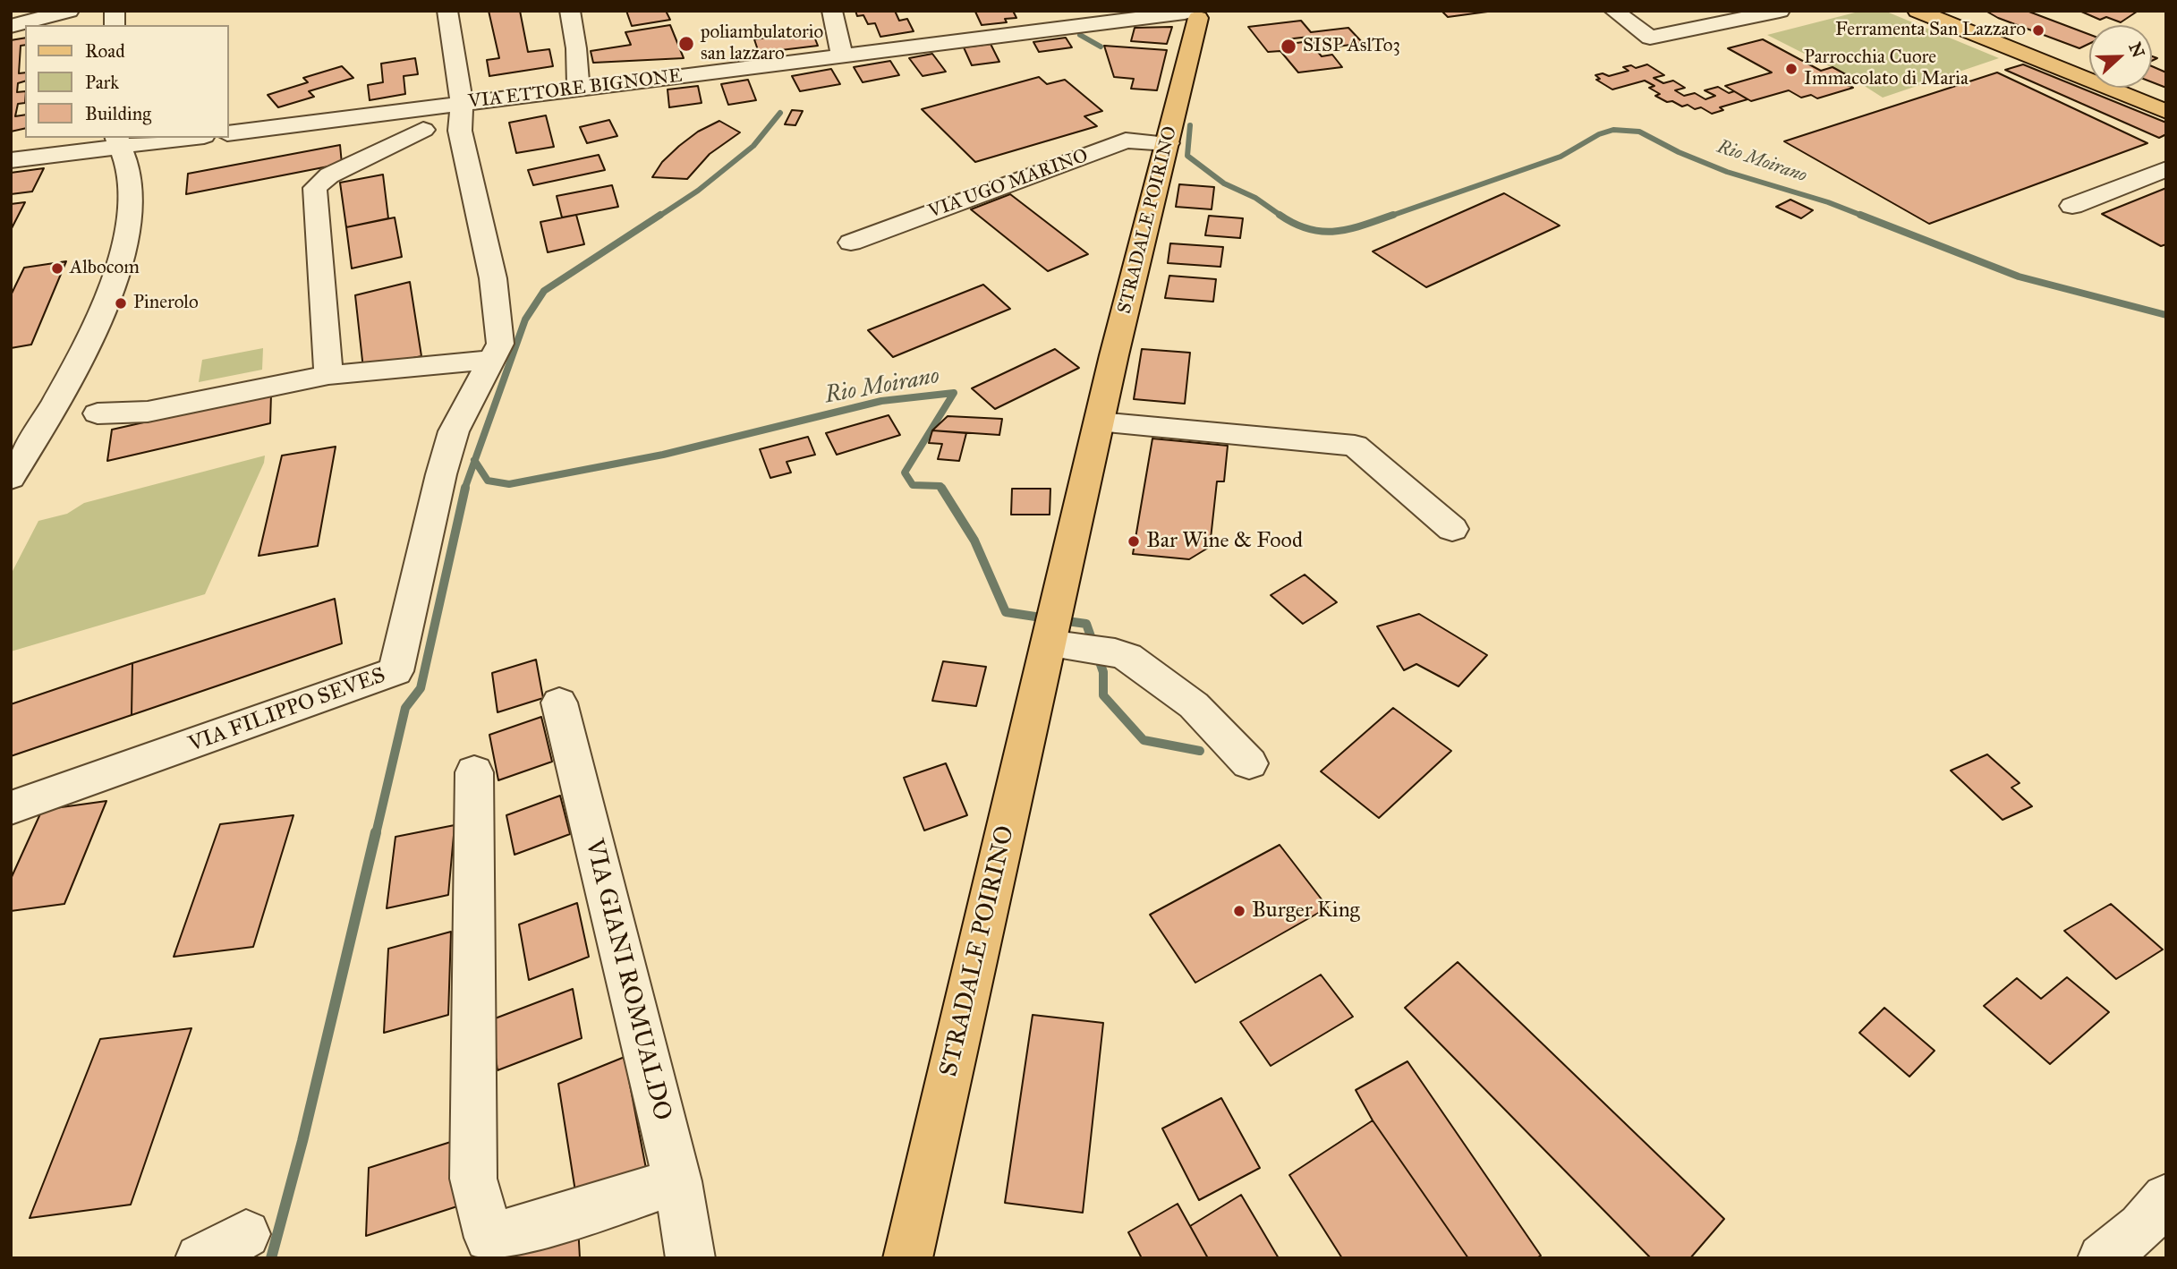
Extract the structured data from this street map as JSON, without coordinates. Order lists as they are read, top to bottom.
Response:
{
  "streets": {
    "main road": ["STRADALE POIRINO"],
    "street": [
      "VIA ETTORE BIGNONE",
      "VIA UGO MARINO",
      "VIA FILIPPO SEVES",
      "VIA GIANI ROMUALDO"
    ]
  },
  "crossings": [
    ["VIA ETTORE BIGNONE", "STRADALE POIRINO"],
    ["VIA UGO MARINO", "STRADALE POIRINO"]
  ],
  "water": ["Rio Moirano"],
  "places": [
    "Ferramenta San Lazzaro",
    "poliambulatorio san lazzaro",
    "SISP AslTo3",
    "Parrocchia Cuore Immacolato di Maria",
    "Albocom",
    "Pinerolo",
    "Bar Wine & Food",
    "Burger King"
  ],
  "legend": ["Road", "Park", "Building"],
  "north": "right"
}
